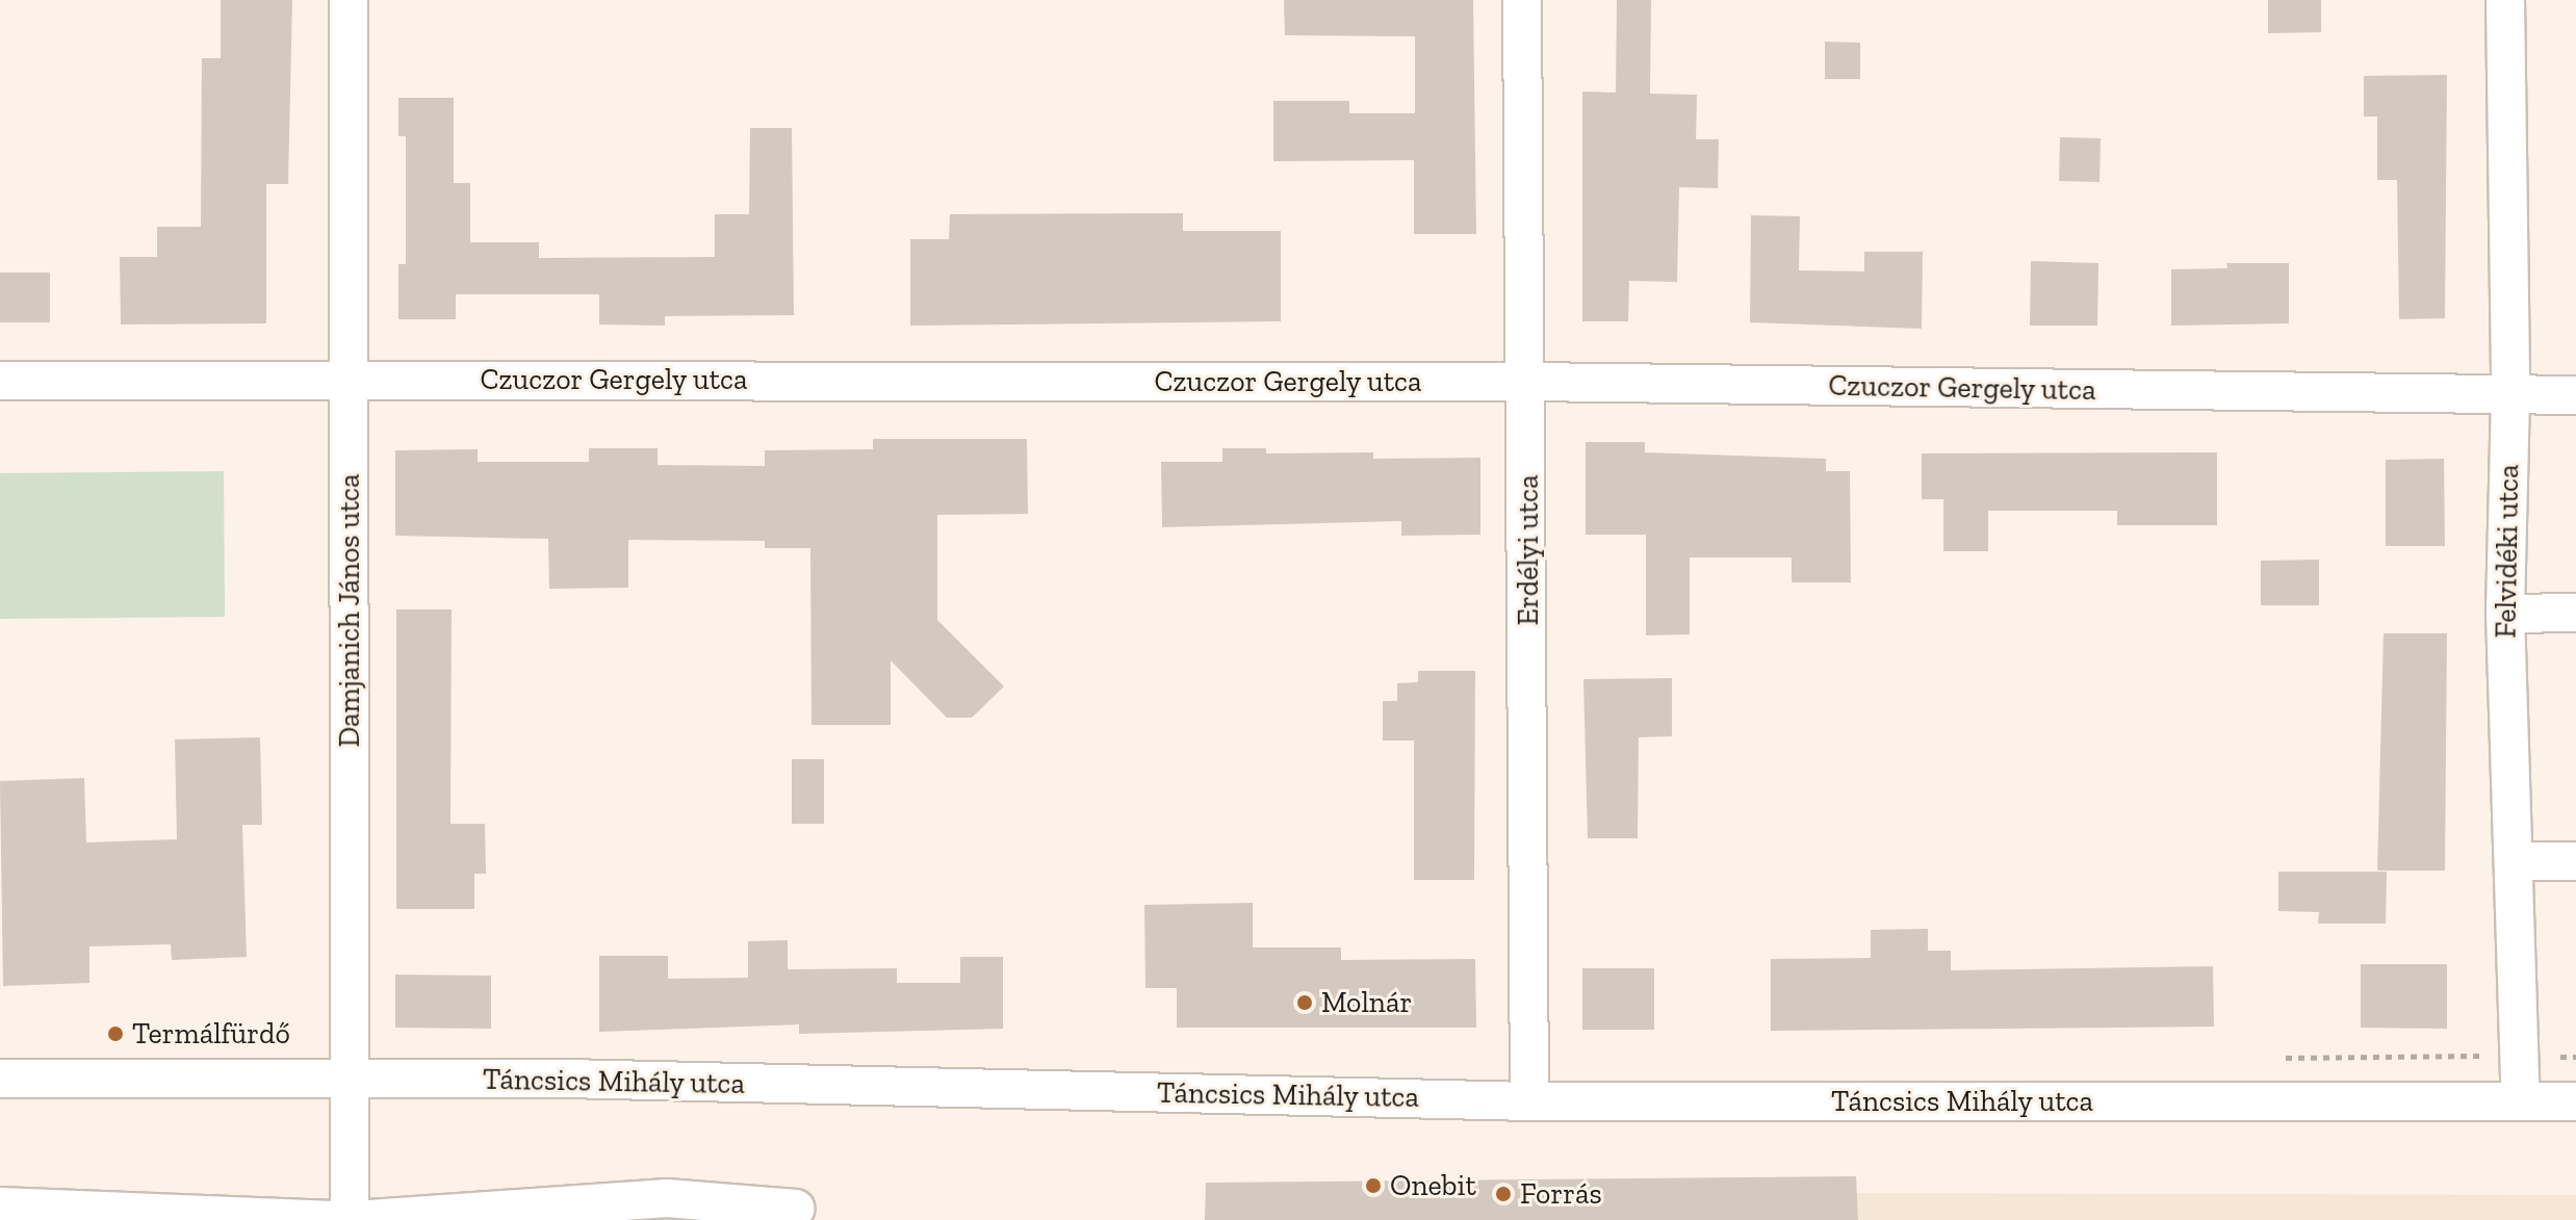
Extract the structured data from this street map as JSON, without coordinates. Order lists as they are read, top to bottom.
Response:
{
  "streets": {
    "street": [
      "Czuczor Gergely utca",
      "Erdélyi utca",
      "Felvidéki utca",
      "Damjanich János utca",
      "Táncsics Mihály utca"
    ]
  },
  "crossings": [
    ["Czuczor Gergely utca", "Erdélyi utca"],
    ["Czuczor Gergely utca", "Felvidéki utca"],
    ["Czuczor Gergely utca", "Damjanich János utca"],
    ["Erdélyi utca", "Táncsics Mihály utca"],
    ["Felvidéki utca", "Táncsics Mihály utca"],
    ["Damjanich János utca", "Táncsics Mihály utca"]
  ],
  "places": [
    "Molnár",
    "Termálfürdő",
    "Onebit",
    "Forrás"
  ]
}
